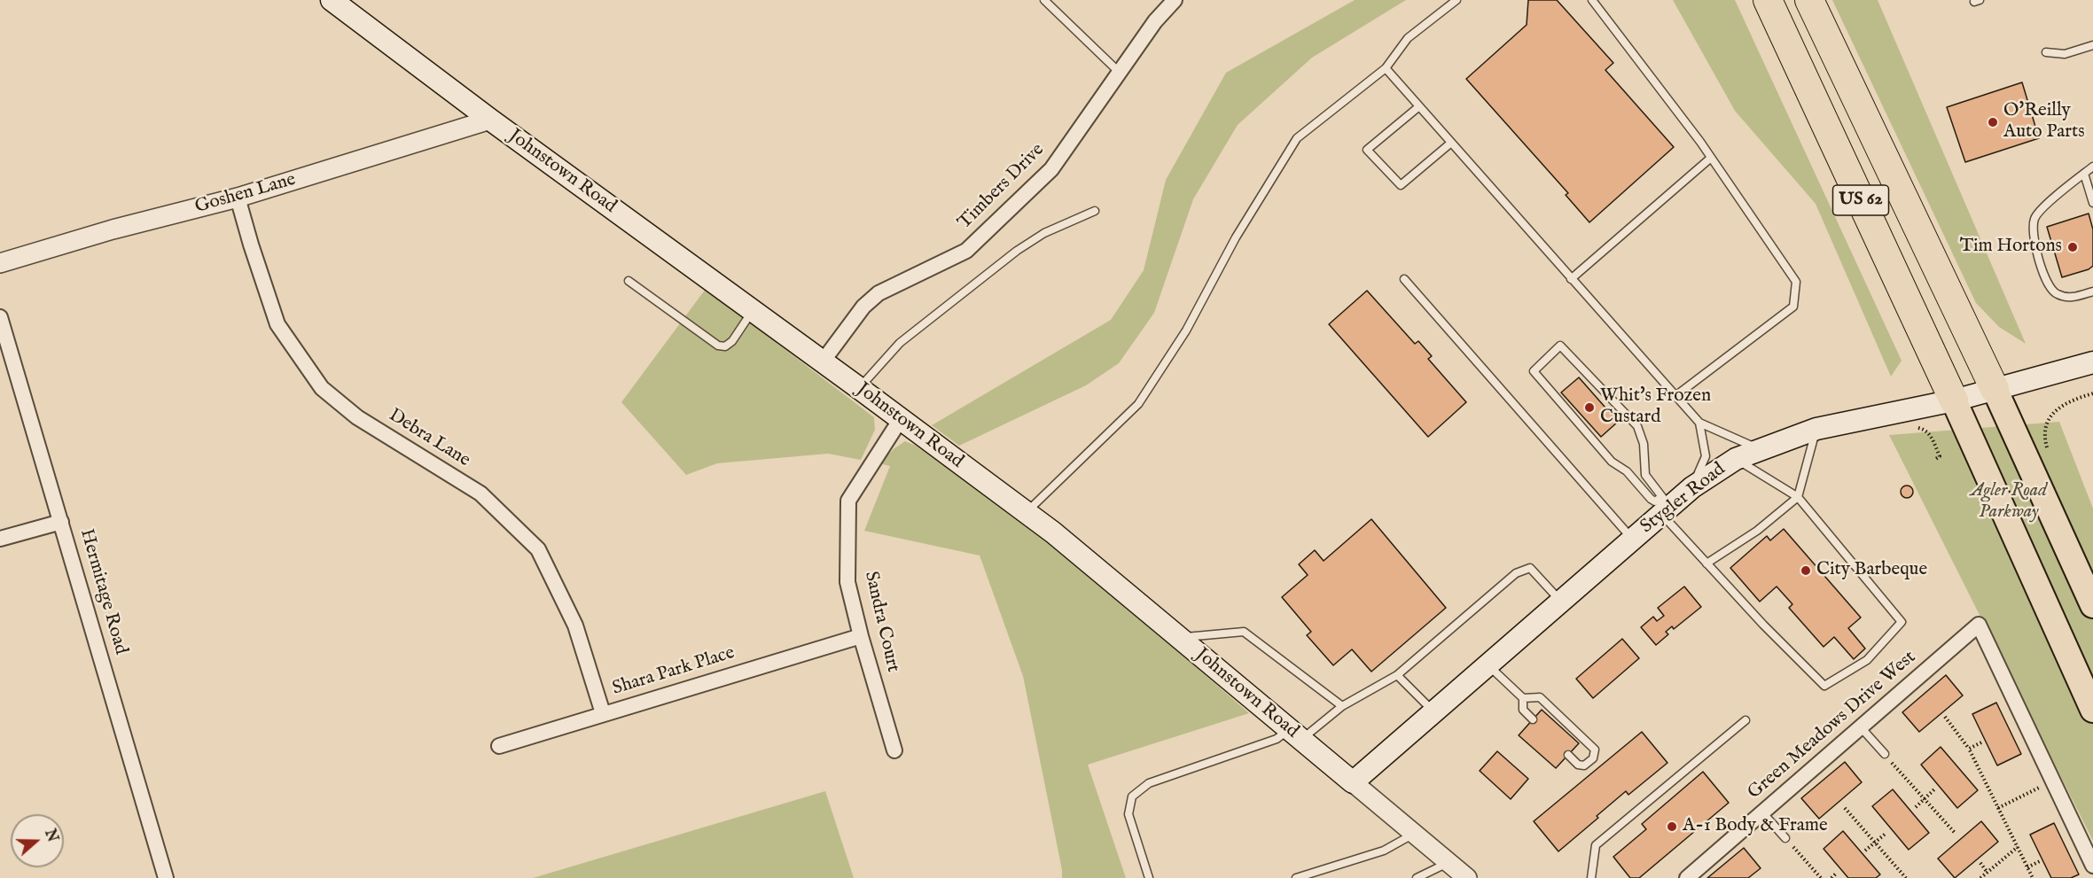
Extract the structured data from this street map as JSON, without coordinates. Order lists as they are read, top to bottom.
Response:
{
  "streets": {
    "highway": ["US 62"],
    "main road": ["Johnstown Road", "Stygler Road"],
    "street": [
      "Timbers Drive",
      "Goshen Lane",
      "Debra Lane",
      "Hermitage Road",
      "Sandra Court",
      "Shara Park Place",
      "Green Meadows Drive West"
    ]
  },
  "crossings": [
    ["Johnstown Road", "Timbers Drive"],
    ["Johnstown Road", "Goshen Lane"],
    ["Johnstown Road", "Stygler Road"],
    ["Johnstown Road", "Sandra Court"],
    ["Goshen Lane", "Debra Lane"],
    ["US 62", "Stygler Road"],
    ["Debra Lane", "Shara Park Place"],
    ["Sandra Court", "Shara Park Place"]
  ],
  "parks": ["Agler Road Parkway"],
  "places": [
    "O'Reilly Auto Parts",
    "Tim Hortons",
    "Whit's Frozen Custard",
    "City Barbeque",
    "A-1 Body & Frame"
  ],
  "north": "right"
}
